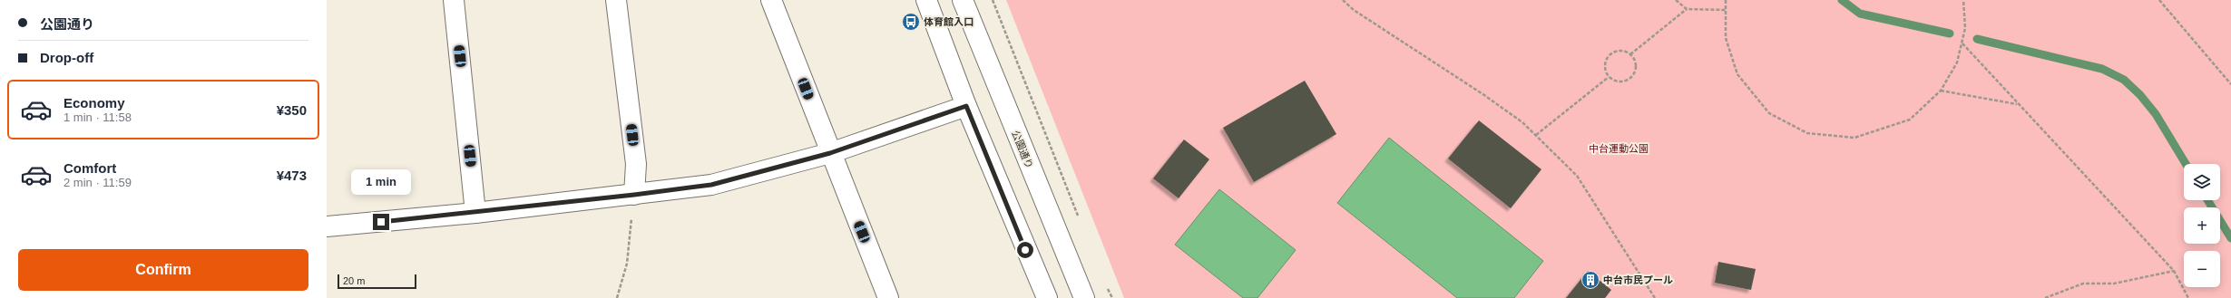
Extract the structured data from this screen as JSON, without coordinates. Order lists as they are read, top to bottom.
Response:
{
  "streets": {
    "street": ["公園通り"]
  },
  "parks": ["中台運動公園"],
  "places": {
    "bus stop": ["体育館入口"],
    "building": ["中台市民プール"]
  },
  "scale_bar": "20 m",
  "page": {
    "banner": ["公園通り", "Drop-off"],
    "list": [
      {
        "name": "Economy",
        "note": "1 min · 11:58",
        "value": "¥350"
      },
      {
        "name": "Comfort",
        "note": "2 min · 11:59",
        "value": "¥473"
      }
    ],
    "map_buttons": ["+", "−"],
    "bubble": "1 min",
    "buttons": "Confirm",
    "scale": "20 m"
  }
}
